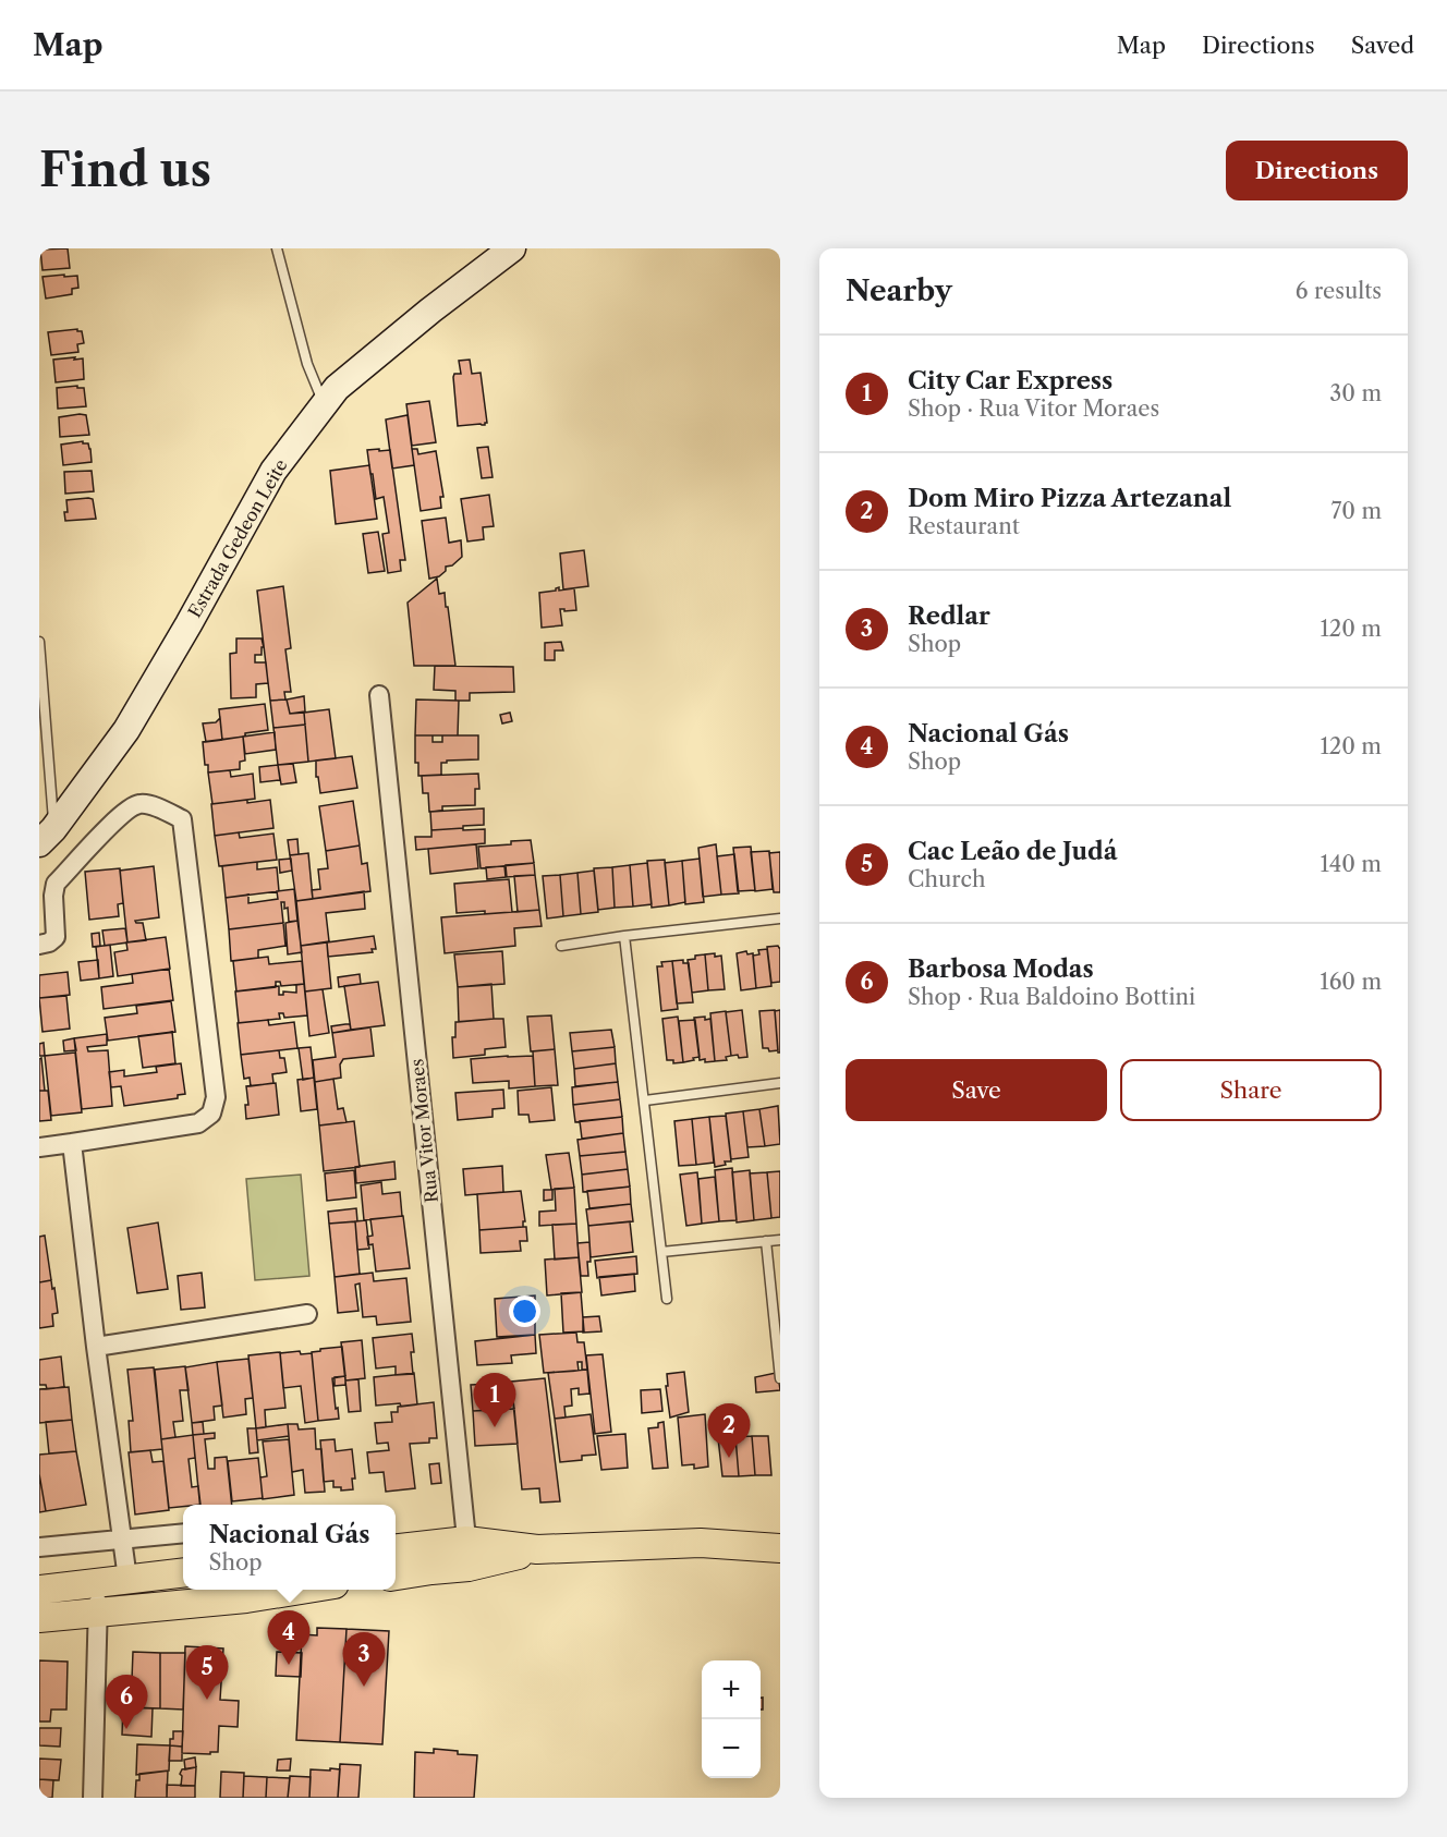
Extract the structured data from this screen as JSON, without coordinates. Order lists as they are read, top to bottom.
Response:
{
  "streets": {
    "main road": ["Estrada Gedeon Leite"],
    "street": ["Rua Vitor Moraes"]
  },
  "page": {
    "header": "Map",
    "nav": ["Map", "Directions", "Saved"],
    "buttons": [
      "Directions",
      ["Save", "Share"]
    ],
    "title": "Find us",
    "heading": ["Nearby", "6 results"],
    "list": [
      {
        "mark": "1",
        "name": "City Car Express",
        "note": "Shop · Rua Vitor Moraes",
        "value": "30 m"
      },
      {
        "mark": "2",
        "name": "Dom Miro Pizza Artezanal",
        "note": "Restaurant",
        "value": "70 m"
      },
      {
        "mark": "3",
        "name": "Redlar",
        "note": "Shop",
        "value": "120 m"
      },
      {
        "mark": "4",
        "name": "Nacional Gás",
        "note": "Shop",
        "value": "120 m"
      },
      {
        "mark": "5",
        "name": "Cac Leão de Judá",
        "note": "Church",
        "value": "140 m"
      },
      {
        "mark": "6",
        "name": "Barbosa Modas",
        "note": "Shop · Rua Baldoino Bottini",
        "value": "160 m"
      }
    ],
    "pins": [
      "1",
      "2",
      "4",
      "3",
      "5",
      "6"
    ],
    "popup": ["Nacional Gás", "Shop"],
    "map_buttons": ["+", "−"]
  }
}
